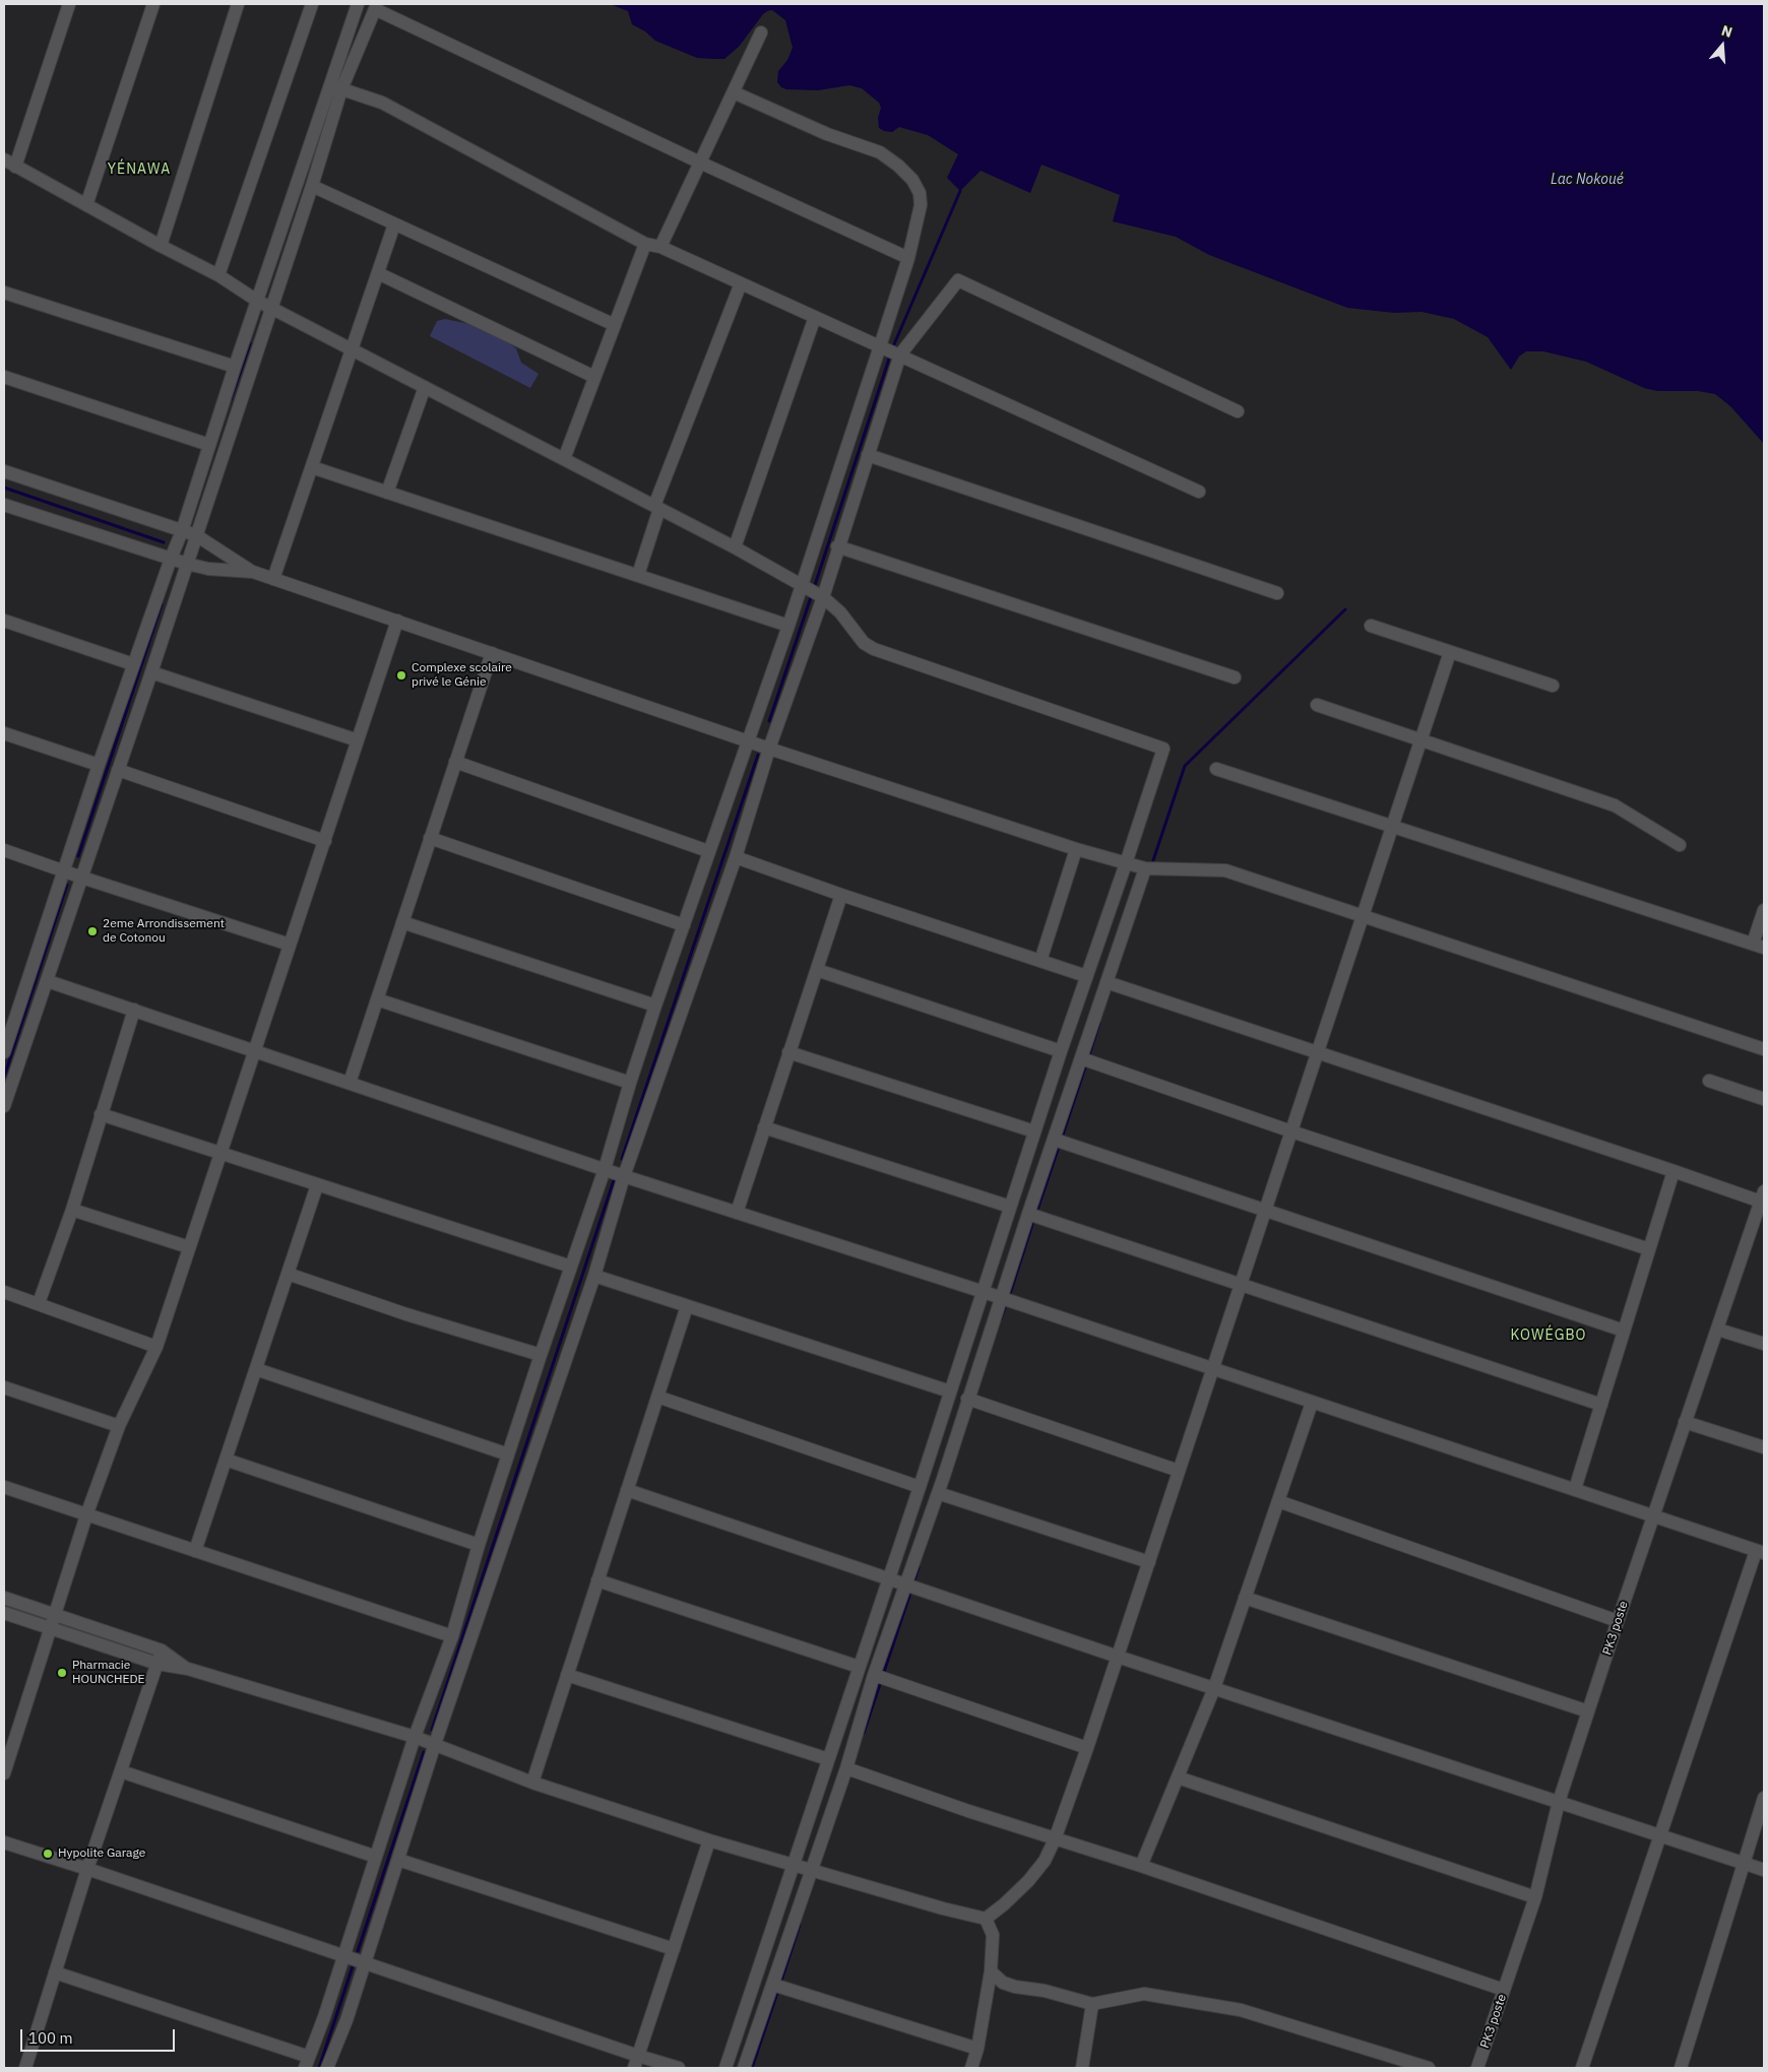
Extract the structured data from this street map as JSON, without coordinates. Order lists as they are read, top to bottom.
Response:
{
  "streets": {
    "street": ["PK3 poste"]
  },
  "districts": ["YÉNAWA", "KOWÉGBO"],
  "water": ["Lac Nokoué"],
  "places": [
    "Complexe scolaire privé le Génie",
    "2eme Arrondissement de Cotonou",
    "Pharmacie HOUNCHEDE",
    "Hypolite Garage"
  ],
  "scale_bar": "100 m",
  "north": "top"
}
